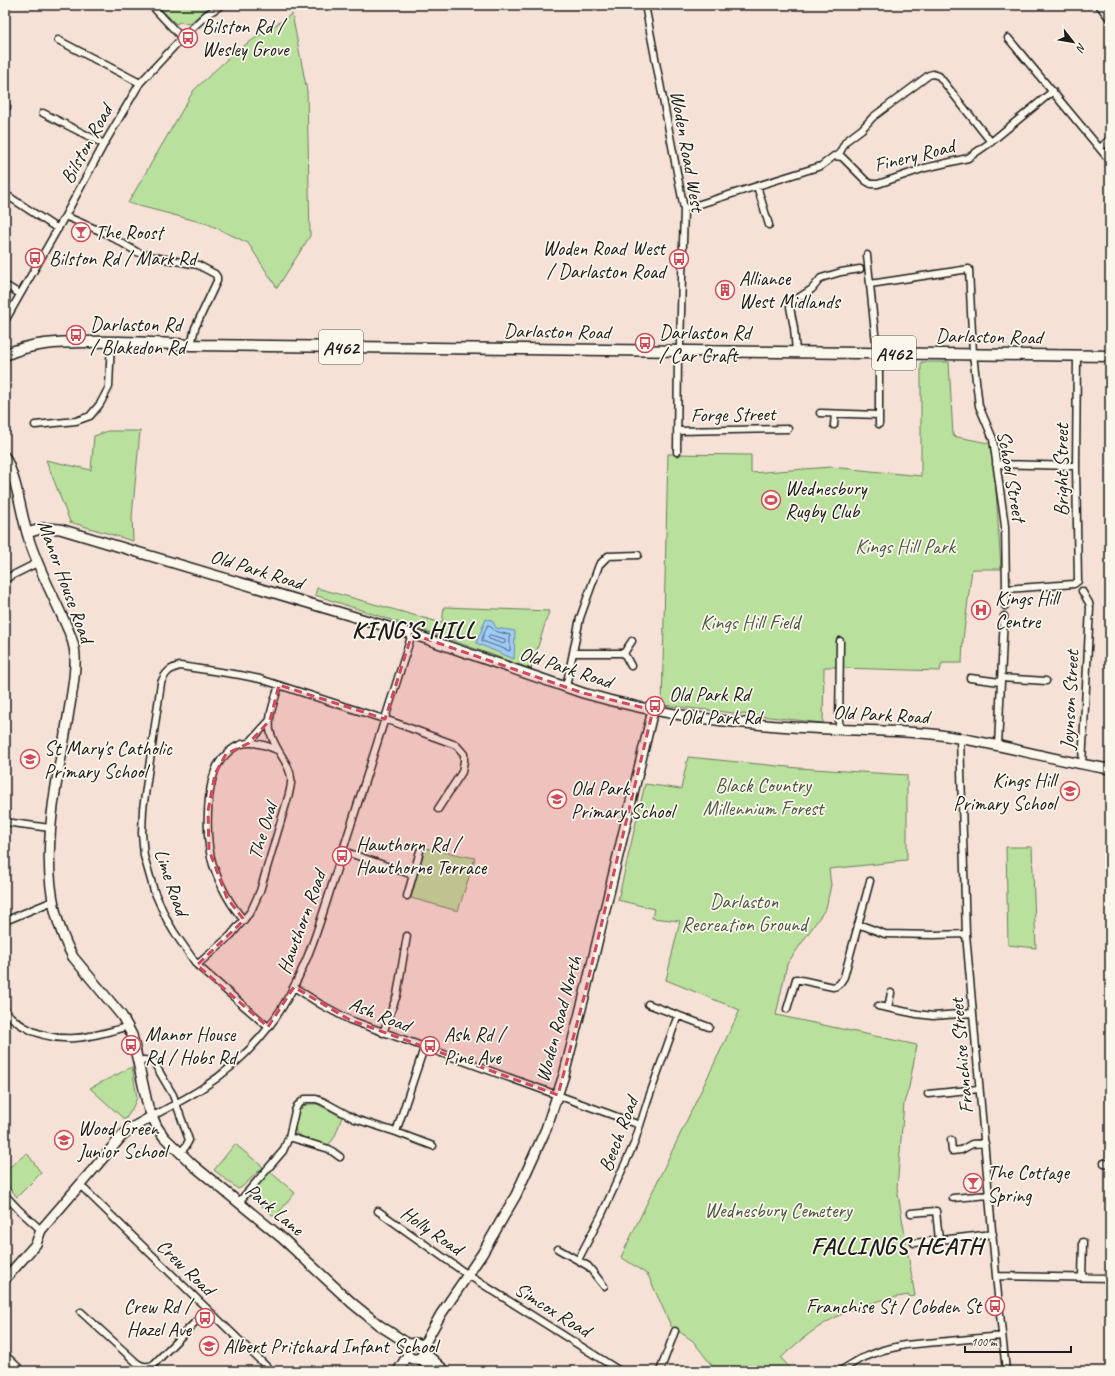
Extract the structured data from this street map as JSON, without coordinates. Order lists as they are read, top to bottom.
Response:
{
  "streets": {
    "main road": ["Darlaston Road", "A462"],
    "street": [
      "Bilston Road",
      "Woden Road West",
      "Finery Road",
      "Forge Street",
      "Bright Street",
      "School Street",
      "Old Park Road",
      "Manor House Road",
      "Joynson Street",
      "The Oval",
      "Lime Road",
      "Hawthorn Road",
      "Ash Road",
      "Woden Road North",
      "Franchise Street",
      "Beech Road",
      "Park Lane",
      "Holly Road",
      "Crew Road",
      "Simcox Road"
    ]
  },
  "crossings": [
    ["Woden Road West", "Darlaston Road"],
    ["Woden Road West", "Forge Street"],
    ["Darlaston Road", "Forge Street"],
    ["Darlaston Road", "Bright Street"],
    ["Darlaston Road", "School Street"],
    ["Bright Street", "School Street"],
    ["Old Park Road", "Manor House Road"],
    ["Old Park Road", "Joynson Street"],
    ["Old Park Road", "Hawthorn Road"],
    ["Old Park Road", "Woden Road North"],
    ["Old Park Road", "Franchise Street"],
    ["Manor House Road", "Hawthorn Road"],
    ["Manor House Road", "Park Lane"],
    ["The Oval", "Lime Road"],
    ["Lime Road", "Hawthorn Road"],
    ["Hawthorn Road", "Ash Road"],
    ["Hawthorn Road", "Park Lane"],
    ["Ash Road", "Woden Road North"],
    ["Ash Road", "Beech Road"],
    ["Woden Road North", "Park Lane"],
    ["Woden Road North", "Holly Road"],
    ["Woden Road North", "Simcox Road"],
    ["Holly Road", "Simcox Road"]
  ],
  "districts": ["KING’S HILL", "FALLINGS HEATH"],
  "parks": [
    "Kings Hill Park",
    "Kings Hill Field",
    "Black Country Millennium Forest",
    "Darlaston Recreation Ground",
    "Wednesbury Cemetery"
  ],
  "places": {
    "bus stop": [
      "Bilston Rd / Wesley Grove",
      "Bilston Rd / Mark Rd",
      "Woden Road West / Darlaston Road",
      "Darlaston Rd / Blakedon Rd",
      "Darlaston Rd / Car Craft",
      "Old Park Rd / Old Park Rd",
      "Hawthorn Rd / Hawthorne Terrace",
      "Manor House Rd / Hobs Rd",
      "Ash Rd / Pine Ave",
      "Franchise St / Cobden St",
      "Crew Rd / Hazel Ave"
    ],
    "bar": ["The Roost", "The Cottage Spring"],
    "building": ["Alliance West Midlands"],
    "sports": ["Wednesbury Rugby Club"],
    "hospital": ["Kings Hill Centre"],
    "school or university": [
      "St Mary's Catholic Primary School",
      "Kings Hill Primary School",
      "Old Park Primary School",
      "Wood Green Junior School",
      "Albert Pritchard Infant School"
    ]
  },
  "scale_bar": "100 m",
  "north": "bottom right"
}
